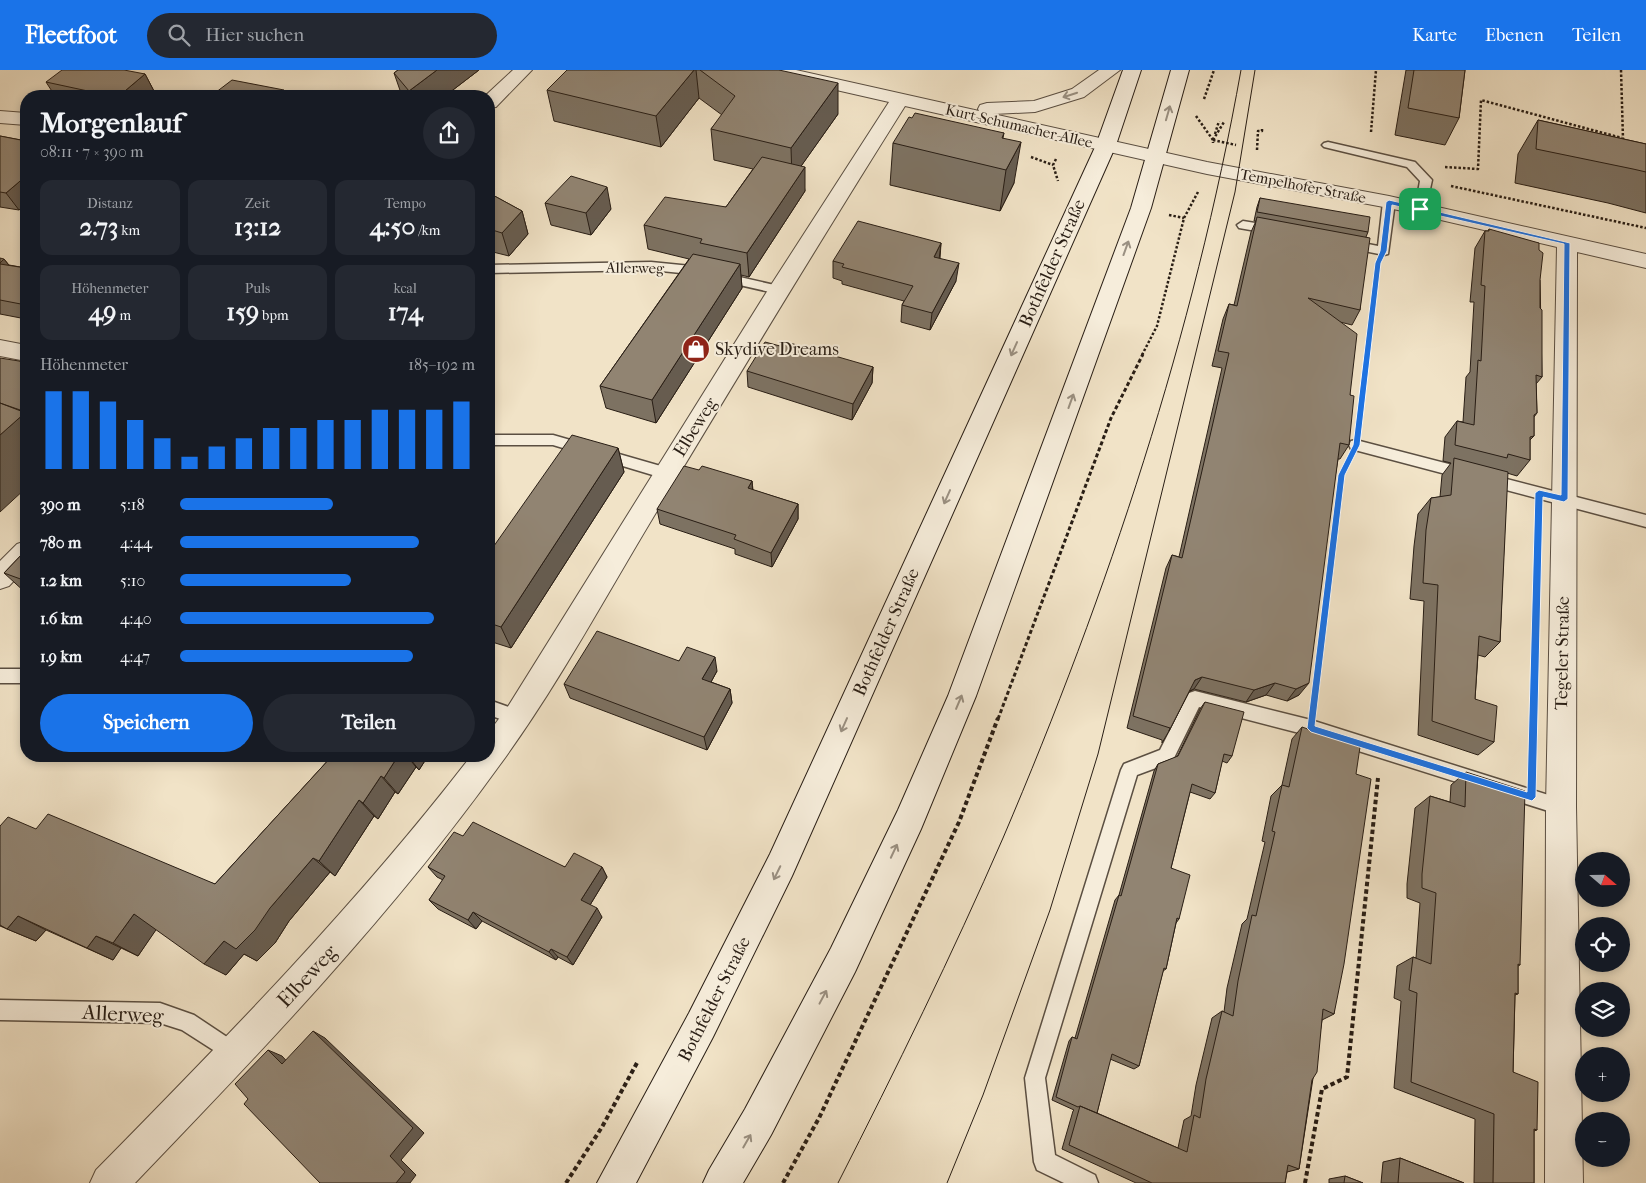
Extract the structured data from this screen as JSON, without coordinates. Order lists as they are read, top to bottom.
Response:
{
  "streets": {
    "street": [
      "Kurt-Schumacher-Allee",
      "Tempelhofer Straße",
      "Bothfelder Straße",
      "Elbeweg",
      "Tegeler Straße"
    ],
    "lane": ["Allerweg"]
  },
  "crossings": [
    ["Kurt-Schumacher-Allee", "Tempelhofer Straße"],
    ["Kurt-Schumacher-Allee", "Bothfelder Straße"],
    ["Kurt-Schumacher-Allee", "Elbeweg"],
    ["Tempelhofer Straße", "Bothfelder Straße"],
    ["Tempelhofer Straße", "Tegeler Straße"],
    ["Allerweg", "Elbeweg"]
  ],
  "places": {
    "shop": ["Skydive Dreams"]
  },
  "north": "right",
  "page": {
    "header": "Fleetfoot",
    "search": "Hier suchen",
    "nav": ["Karte", "Ebenen", "Teilen"],
    "heading": ["Morgenlauf", "08:11 · 7 × 390 m"],
    "stats": [
      ["Distanz", "2.73 km"],
      ["Zeit", "13:12"],
      ["Tempo", "4:50 /km"],
      ["Höhenmeter", "49 m"],
      ["Puls", "159 bpm"],
      ["kcal", "174"]
    ],
    "chart": ["Höhenmeter", "185–192 m"],
    "list": [
      {
        "name": "390 m",
        "note": "5:18"
      },
      {
        "name": "780 m",
        "note": "4:44"
      },
      {
        "name": "1.2 km",
        "note": "5:10"
      },
      {
        "name": "1.6 km",
        "note": "4:40"
      },
      {
        "name": "1.9 km",
        "note": "4:47"
      }
    ],
    "buttons": ["Speichern", "Teilen"],
    "map_buttons": ["+", "−"]
  }
}
